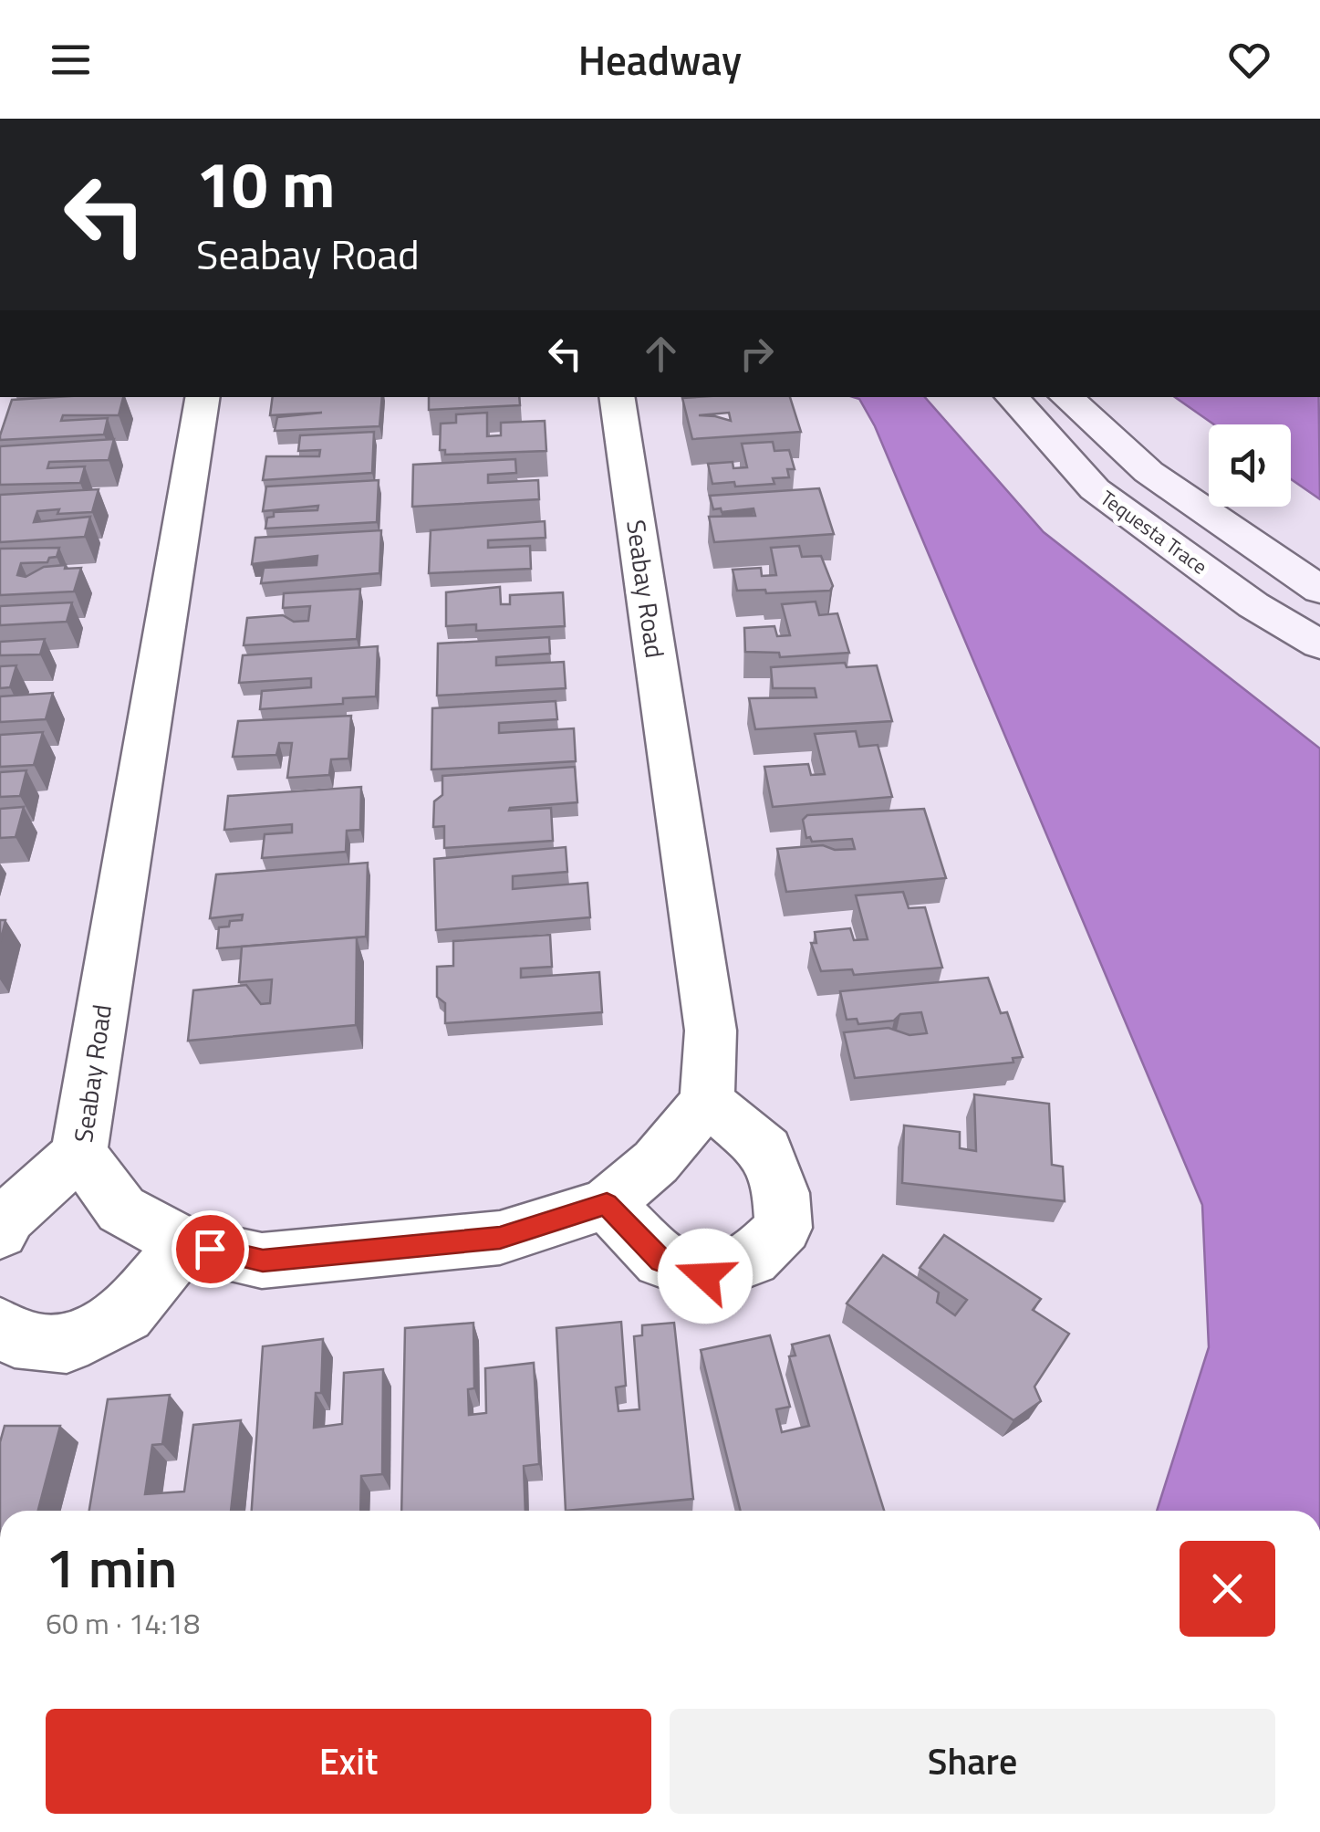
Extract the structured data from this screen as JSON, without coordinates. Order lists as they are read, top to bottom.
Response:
{
  "streets": {
    "street": ["Tequesta Trace", "Seabay Road"]
  },
  "page": {
    "header": "Headway",
    "turn": ["10 m", "Seabay Road"],
    "heading": ["1 min", "60 m · 14:18"],
    "buttons": ["Exit", "Share"]
  }
}
